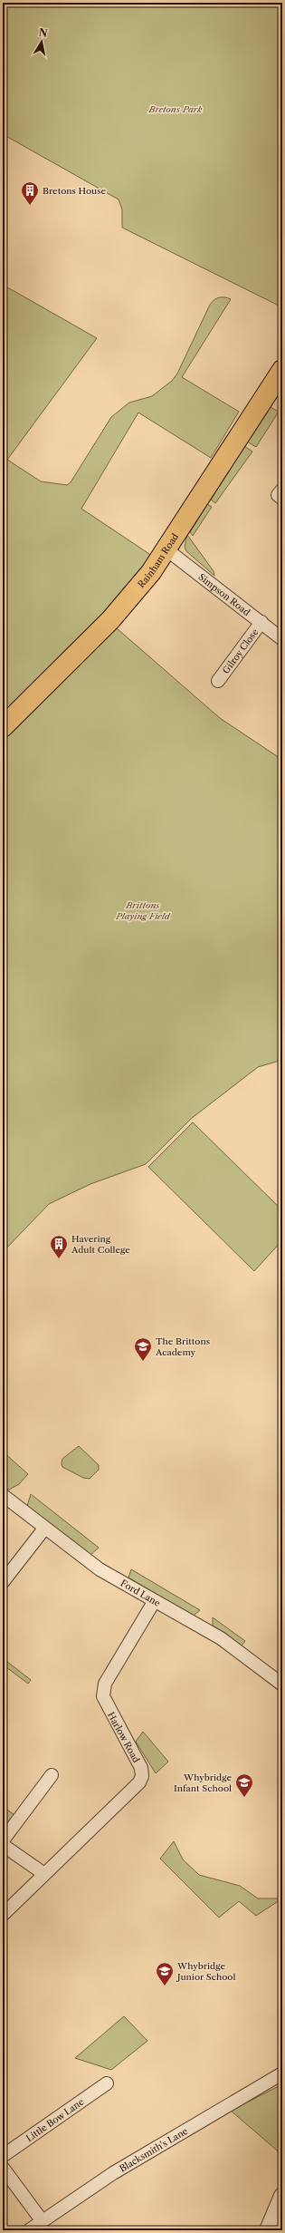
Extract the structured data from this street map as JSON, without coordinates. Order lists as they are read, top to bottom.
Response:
{
  "streets": {
    "main road": ["Rainham Road"],
    "street": [
      "Simpson Road",
      "Gilroy Close",
      "Ford Lane",
      "Harlow Road",
      "Little Bow Lane",
      "Blacksmith's Lane"
    ]
  },
  "crossings": [
    ["Rainham Road", "Simpson Road"],
    ["Simpson Road", "Gilroy Close"],
    ["Ford Lane", "Harlow Road"]
  ],
  "parks": ["Bretons Park", "Brittons Playing Field"],
  "places": {
    "building": ["Bretons House", "Havering Adult College"],
    "school or university": ["The Brittons Academy", "Whybridge Infant School", "Whybridge Junior School"]
  },
  "north": "top"
}
